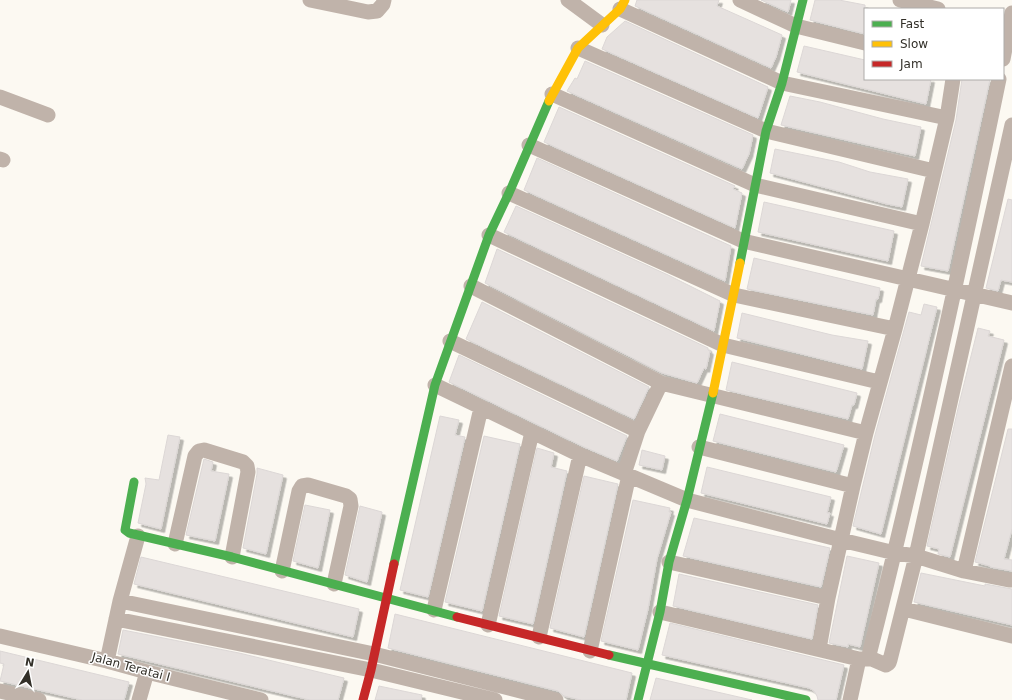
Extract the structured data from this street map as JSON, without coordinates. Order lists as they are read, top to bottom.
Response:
{
  "streets": {
    "street": ["Jalan Teratai I"]
  },
  "legend": ["Fast", "Slow", "Jam"],
  "north": "top"
}
